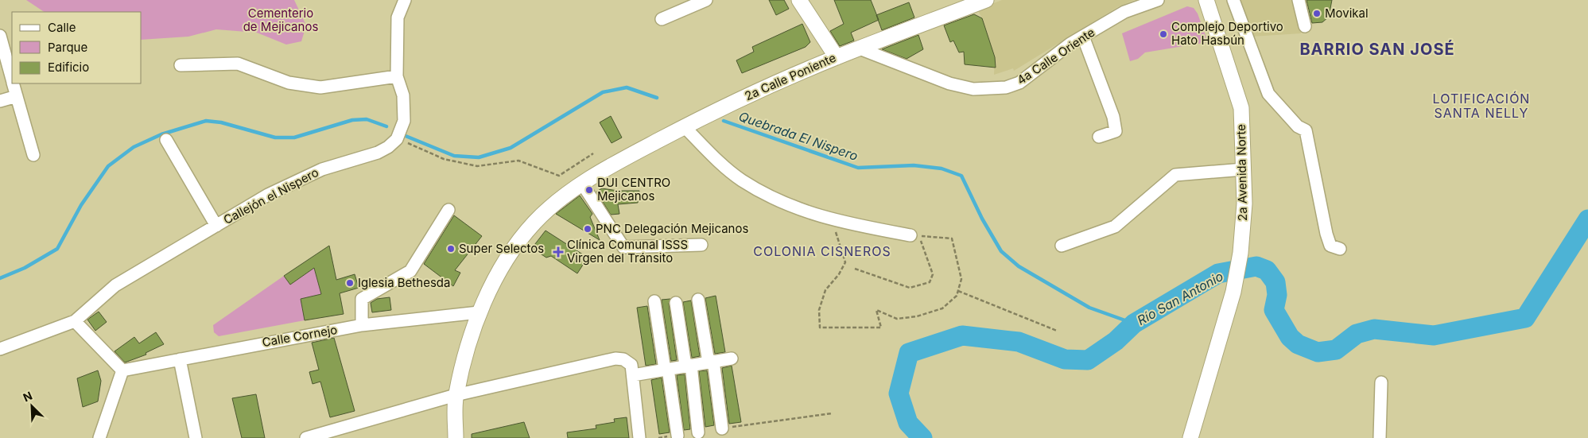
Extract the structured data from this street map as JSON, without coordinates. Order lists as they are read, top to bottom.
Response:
{
  "streets": {
    "main road": ["2a Calle Poniente", "2a Avenida Norte"],
    "street": ["4a Calle Oriente", "Callejón el Nispero", "Calle Cornejo"]
  },
  "crossings": [
    ["4a Calle Oriente", "2a Calle Poniente"],
    ["2a Calle Poniente", "Calle Cornejo"]
  ],
  "districts": ["BARRIO SAN JOSÉ", "LOTIFICACIÓN SANTA NELLY", "COLONIA CISNEROS"],
  "water": ["Quebrada El Nispero", "Río San Antonio"],
  "parks": ["Cementerio de Mejicanos"],
  "places": {
    "other": [
      "Movikal",
      "Complejo Deportivo Hato Hasbún",
      "DUI CENTRO Mejicanos",
      "PNC Delegación Mejicanos",
      "Super Selectos",
      "Iglesia Bethesda"
    ],
    "health": ["Clínica Comunal ISSS Virgen del Tránsito"]
  },
  "legend": ["Calle", "Parque", "Edificio"],
  "north": "top left"
}
